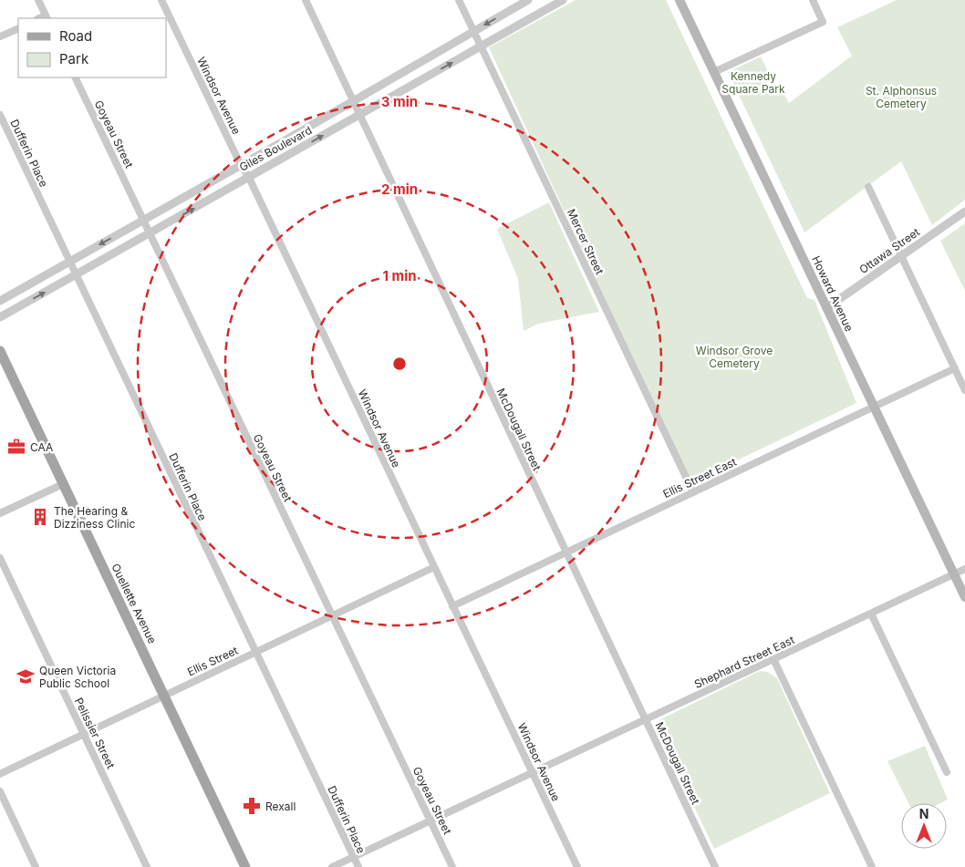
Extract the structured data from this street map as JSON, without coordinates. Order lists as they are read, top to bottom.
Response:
{
  "streets": {
    "main road": ["Howard Avenue", "Ouellette Avenue"],
    "street": [
      "Windsor Avenue",
      "Goyeau Street",
      "Giles Boulevard",
      "Dufferin Place",
      "Mercer Street",
      "Ottawa Street",
      "McDougall Street",
      "Ellis Street East",
      "Ellis Street",
      "Shephard Street East",
      "Pelissier Street"
    ]
  },
  "crossings": [
    ["Windsor Avenue", "Giles Boulevard"],
    ["Windsor Avenue", "Ellis Street East"],
    ["Windsor Avenue", "Ellis Street"],
    ["Windsor Avenue", "Shephard Street East"],
    ["Goyeau Street", "Giles Boulevard"],
    ["Goyeau Street", "Ellis Street"],
    ["Goyeau Street", "Shephard Street East"],
    ["Giles Boulevard", "Dufferin Place"],
    ["Giles Boulevard", "Mercer Street"],
    ["Giles Boulevard", "McDougall Street"],
    ["Dufferin Place", "Ellis Street"],
    ["Dufferin Place", "Shephard Street East"],
    ["Mercer Street", "Ellis Street East"],
    ["Ottawa Street", "Howard Avenue"],
    ["Howard Avenue", "Ellis Street East"],
    ["Howard Avenue", "Shephard Street East"],
    ["McDougall Street", "Ellis Street East"],
    ["McDougall Street", "Shephard Street East"],
    ["Ouellette Avenue", "Ellis Street"],
    ["Ellis Street", "Pelissier Street"]
  ],
  "parks": ["Kennedy Square Park", "St. Alphonsus Cemetery", "Windsor Grove Cemetery"],
  "places": {
    "office": ["CAA"],
    "building": ["The Hearing & Dizziness Clinic"],
    "school or university": ["Queen Victoria Public School"],
    "pharmacy": ["Rexall"]
  },
  "legend": ["Road", "Park"],
  "north": "top",
  "rings": ["3 min", "2 min", "1 min"]
}
